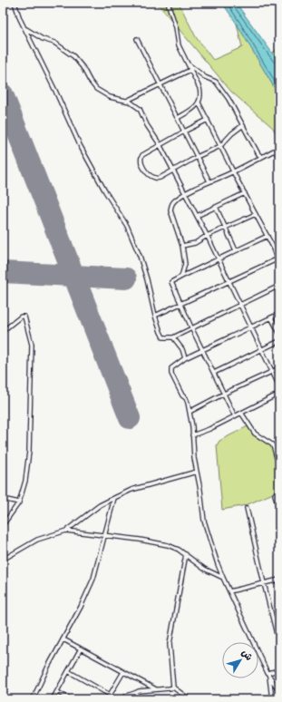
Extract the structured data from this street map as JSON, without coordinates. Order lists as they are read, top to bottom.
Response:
{
  "north": "top right"
}
